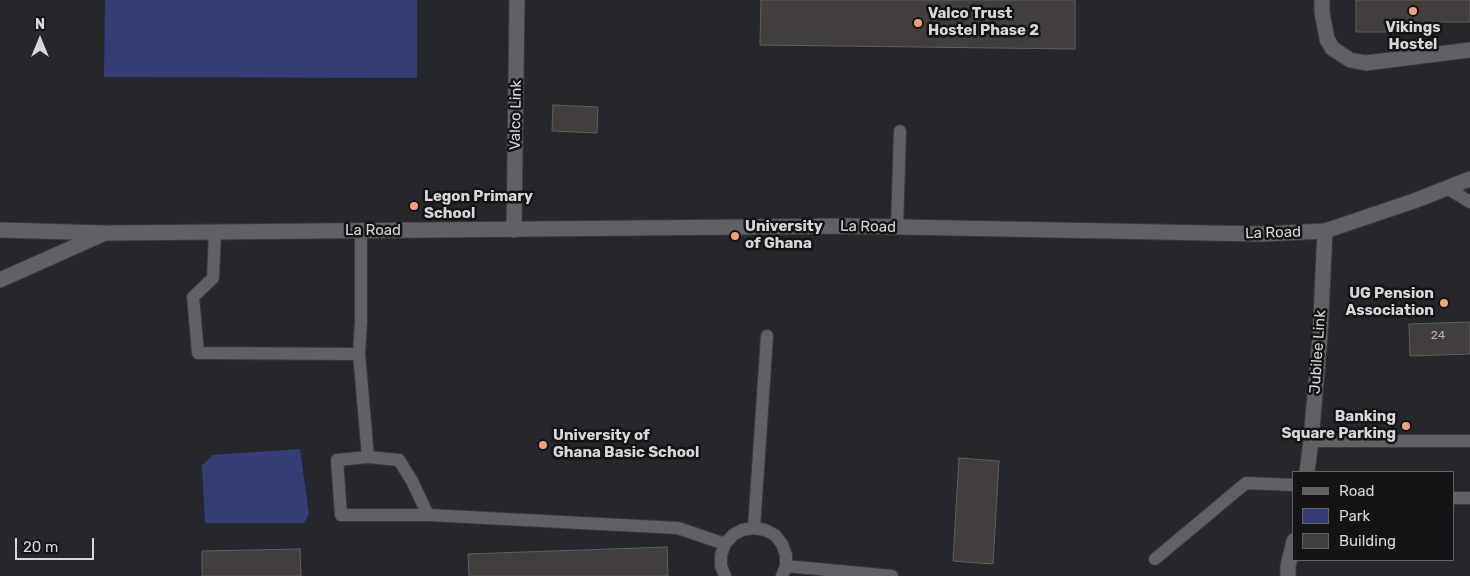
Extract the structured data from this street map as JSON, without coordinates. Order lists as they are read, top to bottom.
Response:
{
  "streets": {
    "street": ["Valco Link", "La Road", "Jubilee Link"]
  },
  "crossings": [
    ["Valco Link", "La Road"],
    ["La Road", "Jubilee Link"]
  ],
  "places": [
    "Vikings Hostel",
    "Valco Trust Hostel Phase 2",
    "Legon Primary School",
    "University of Ghana",
    "UG Pension Association",
    "Banking Square Parking",
    "University of Ghana Basic School"
  ],
  "house_numbers": ["24"],
  "legend": ["Road", "Park", "Building"],
  "scale_bar": "20 m",
  "north": "top"
}
